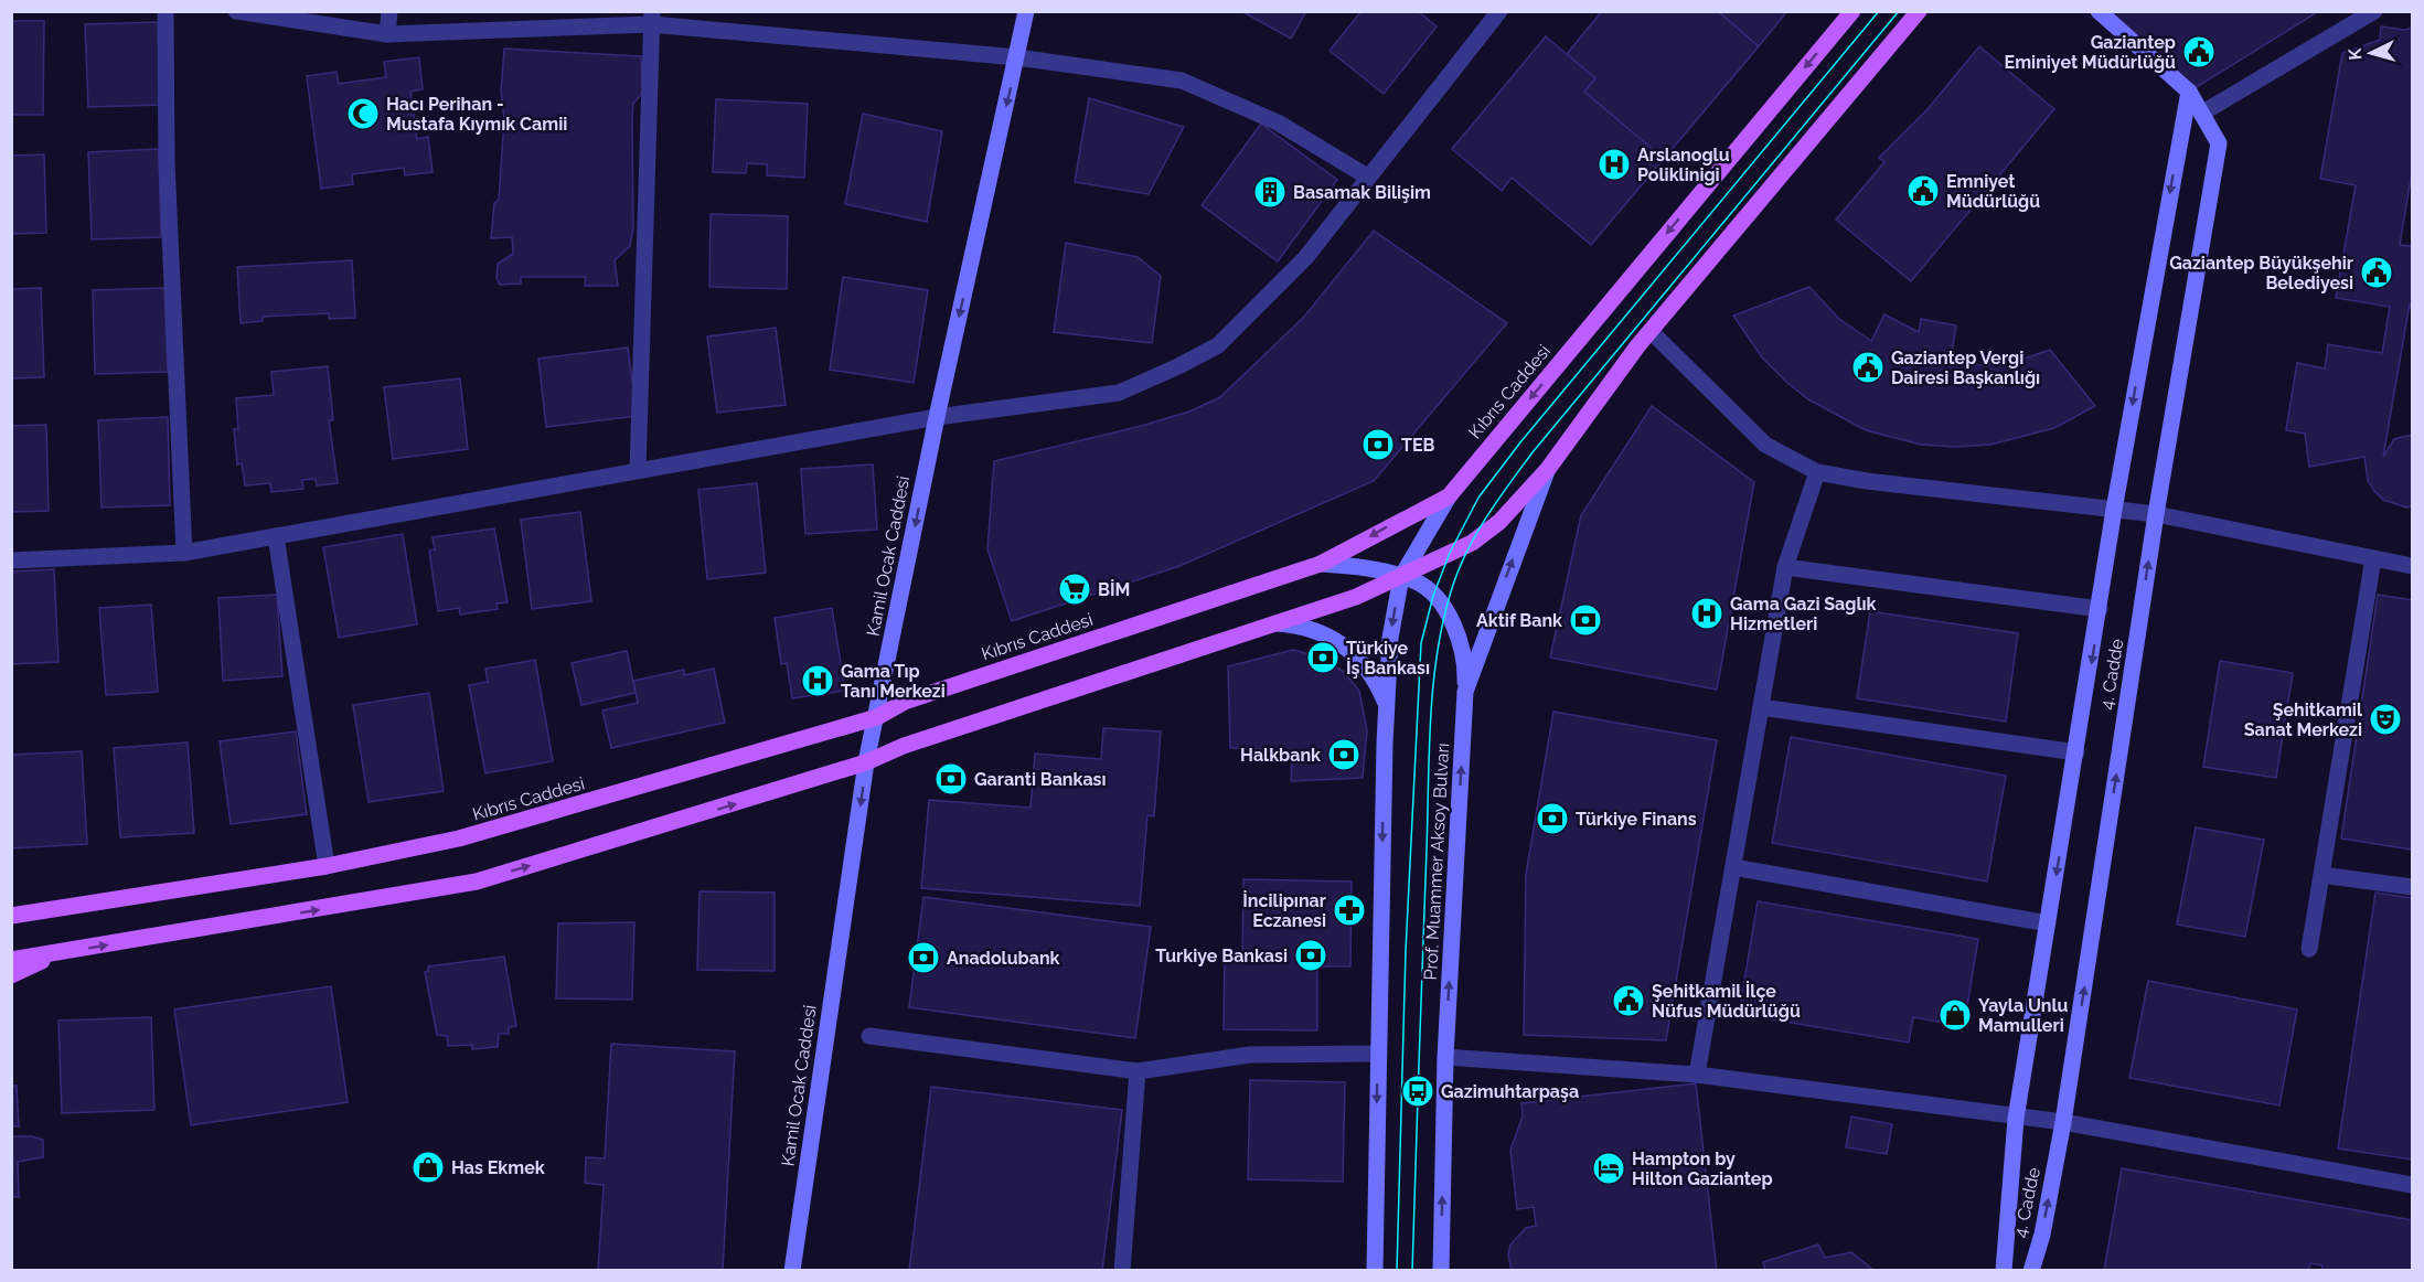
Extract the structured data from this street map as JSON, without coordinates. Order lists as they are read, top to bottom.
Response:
{
  "streets": {
    "main road": ["Kıbrıs Caddesi"],
    "street": ["Kamil Ocak Caddesi", "4. Cadde", "Prof. Muammer Aksoy Bulvarı"]
  },
  "crossings": [
    ["Kıbrıs Caddesi", "Kamil Ocak Caddesi"]
  ],
  "one_way": ["Kamil Ocak Caddesi"],
  "places": {
    "public building": [
      "Gaziantep Eminiyet Müdürlüğü",
      "Emniyet Müdürlüğü",
      "Gaziantep Büyükşehir Belediyesi",
      "Gaziantep Vergi Dairesi Başkanlığı",
      "Şehitkamil İlçe Nüfus Müdürlüğü"
    ],
    "mosque": ["Hacı Perihan - Mustafa Kıymık Camii"],
    "hospital": ["Arslanoglu Poliklinigi", "Gama Gazi Saglık Hizmetleri", "Gama Tıp Tanı Merkezi"],
    "building": ["Basamak Bilişim"],
    "bank": [
      "TEB",
      "Aktif Bank",
      "Türkiye İş Bankası",
      "Halkbank",
      "Garanti Bankası",
      "Türkiye Finans",
      "Turkiye Bankasi",
      "Anadolubank"
    ],
    "supermarket": ["BİM"],
    "theatre": ["Şehitkamil Sanat Merkezi"],
    "pharmacy": ["İncilipınar Eczanesi"],
    "shop": ["Yayla Unlu Mamulleri", "Has Ekmek"],
    "bus stop": ["Gazimuhtarpaşa"],
    "hotel": ["Hampton by Hilton Gaziantep"]
  },
  "north": "left"
}
